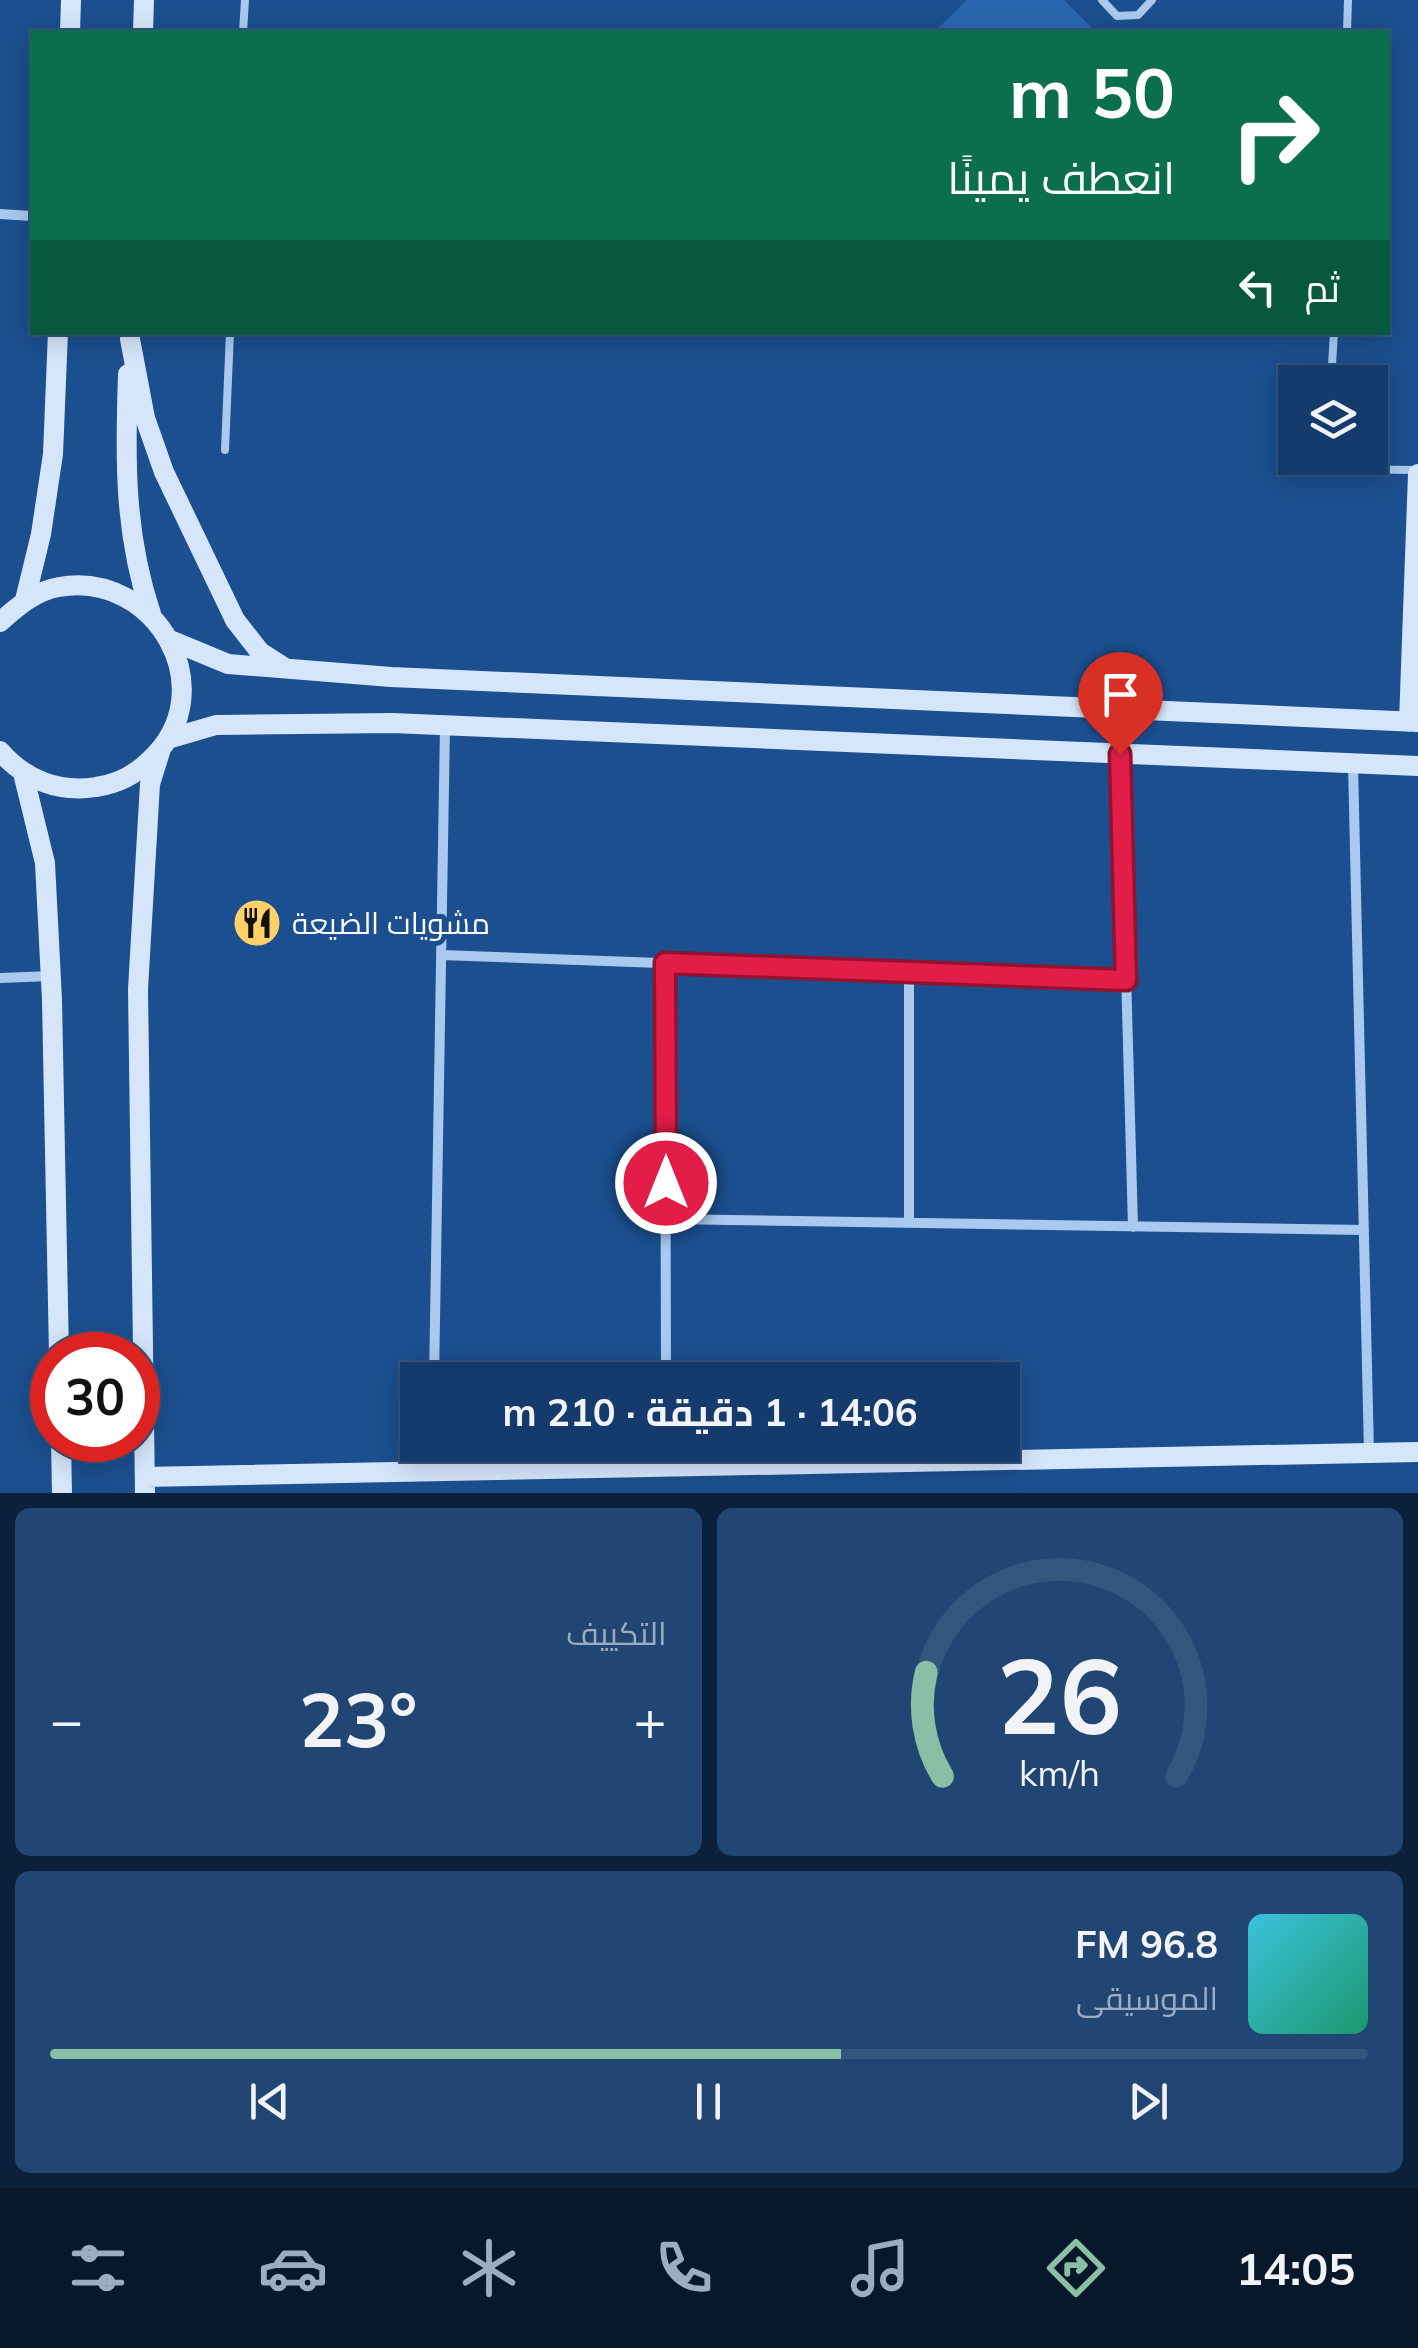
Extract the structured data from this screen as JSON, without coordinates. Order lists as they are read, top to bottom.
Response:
{
  "places": {
    "restaurant": ["مشويات الضيعة"]
  },
  "page": {
    "turn": ["50 m", "انعطف يمينًا"],
    "then": "ثم",
    "limit": "30",
    "trip": "14:06 · 1 دقيقة · 210 m",
    "tile": "التكييف",
    "heat": ["−", "23°", "+"],
    "song": ["96.8 FM", "الموسيقى"],
    "tabs": "14:05",
    "gauge": ["26", "km/h"]
  }
}
